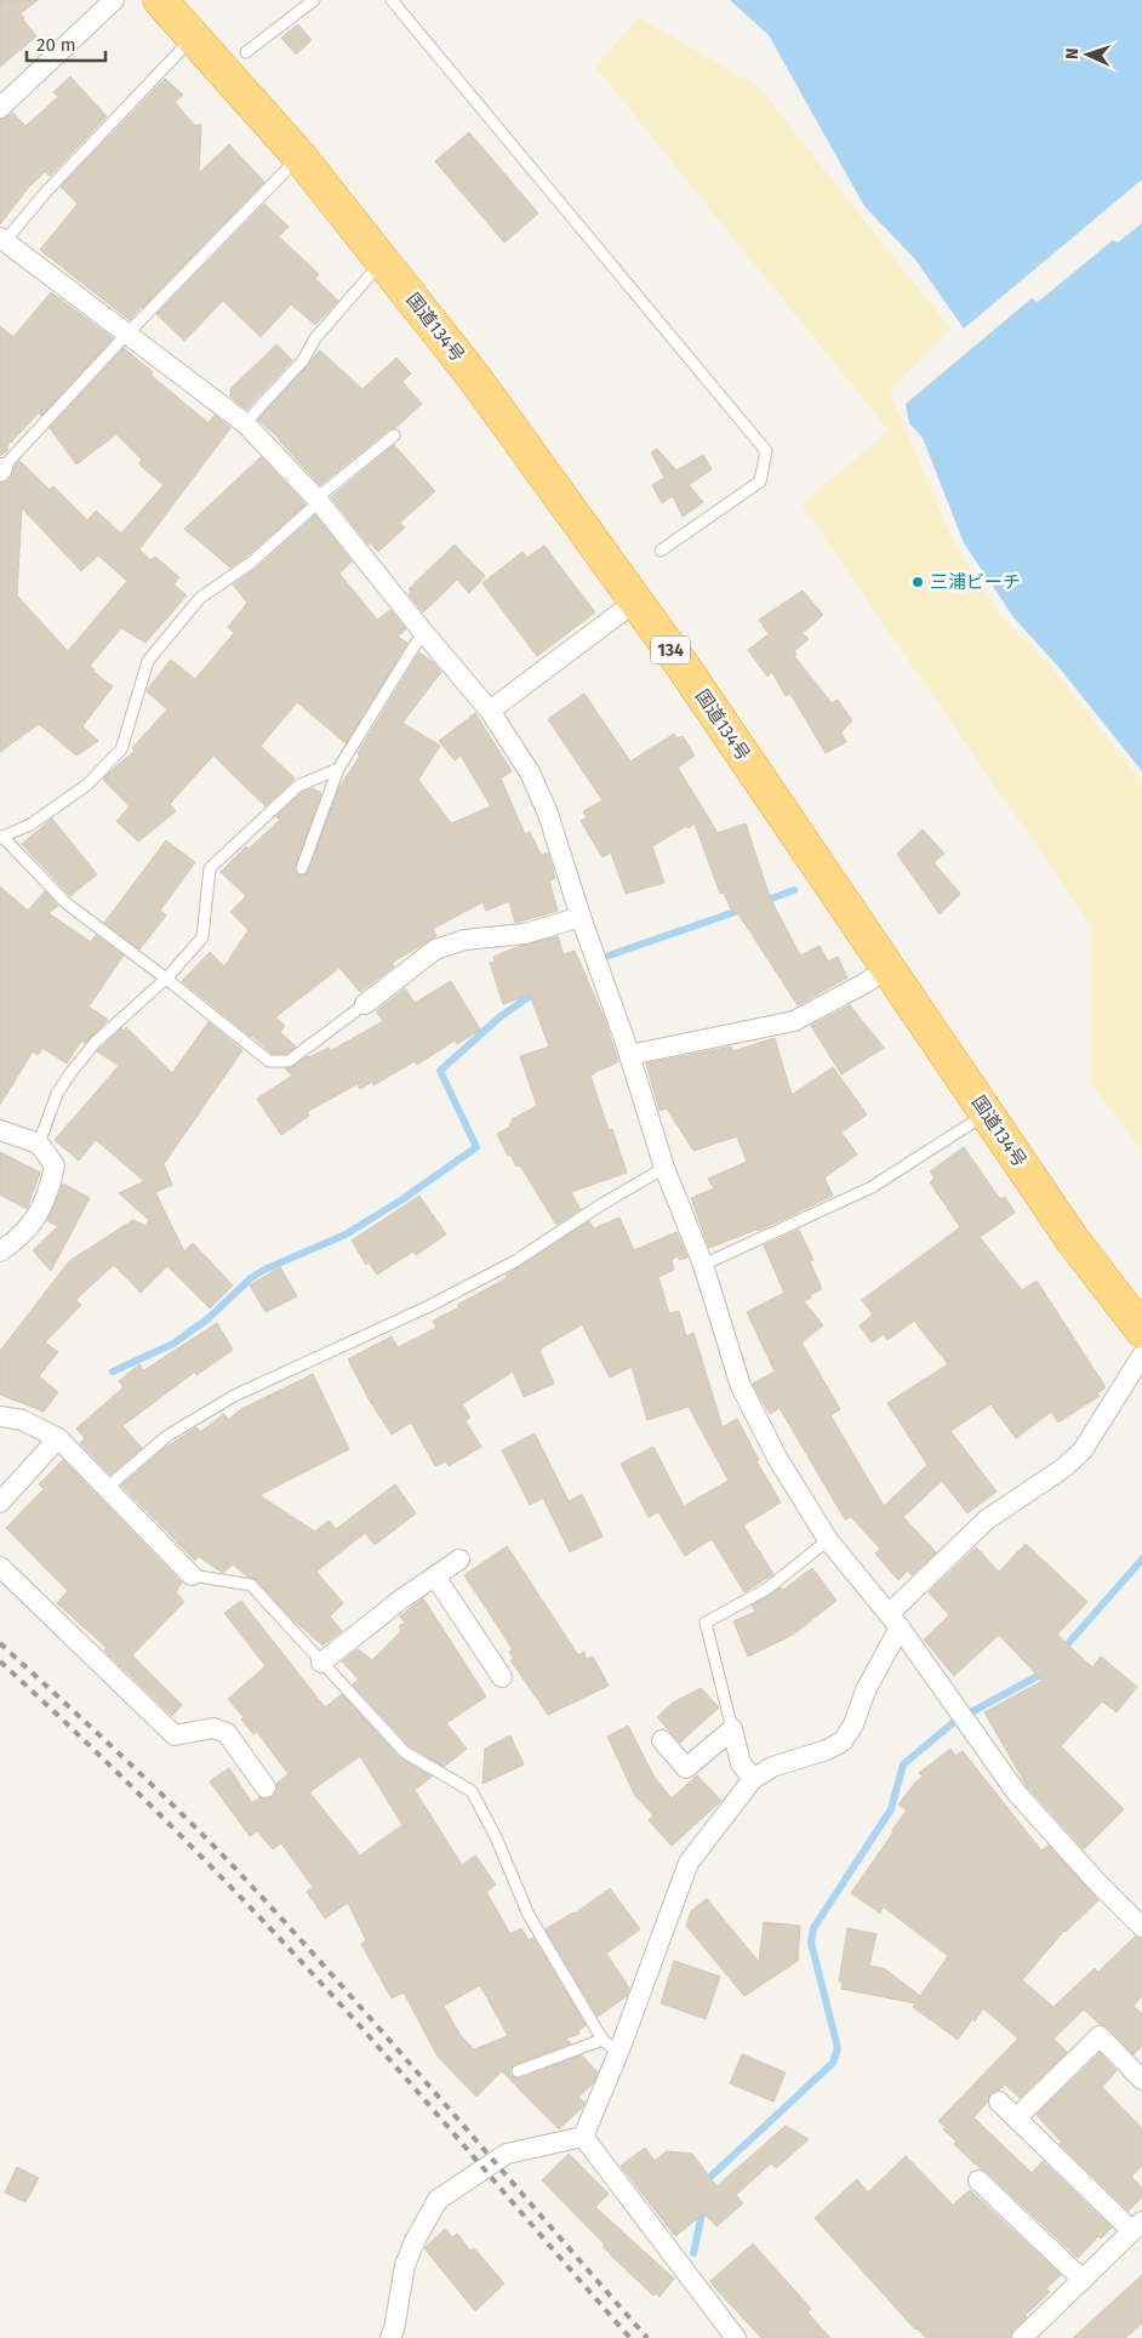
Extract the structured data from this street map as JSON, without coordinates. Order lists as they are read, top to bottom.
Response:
{
  "streets": {
    "highway": ["国道134号", "134"]
  },
  "places": ["三浦ビーチ"],
  "scale_bar": "20 m",
  "north": "left"
}
